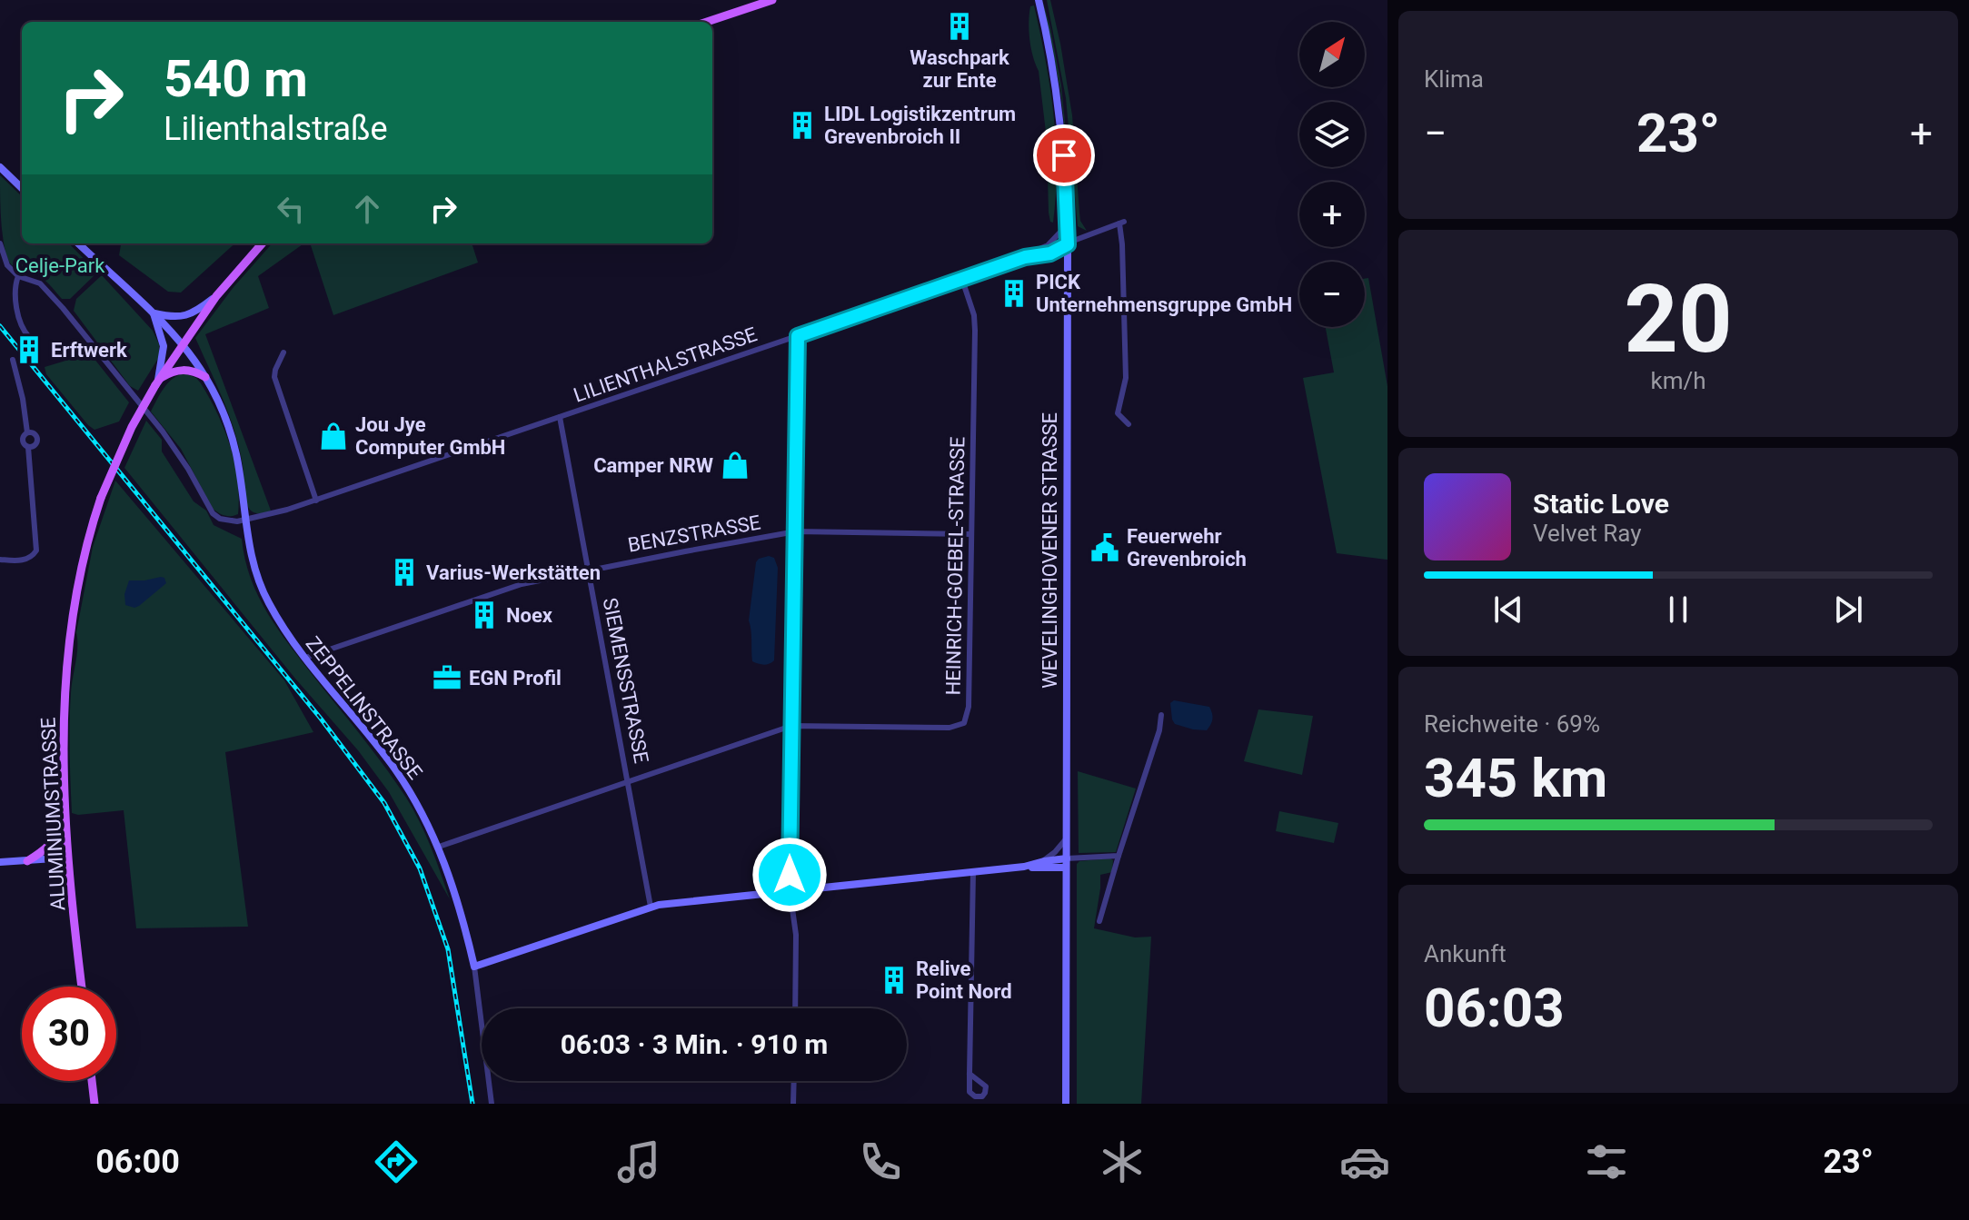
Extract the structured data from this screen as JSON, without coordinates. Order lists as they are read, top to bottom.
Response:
{
  "streets": {
    "main road": ["ALUMINIUMSTRASSE"],
    "street": [
      "LILIENTHALSTRASSE",
      "BENZSTRASSE",
      "WEVELINGHOVENER STRASSE",
      "HEINRICH-GOEBEL-STRASSE",
      "SIEMENSSTRASSE",
      "ZEPPELINSTRASSE"
    ]
  },
  "crossings": [
    ["LILIENTHALSTRASSE", "WEVELINGHOVENER STRASSE"],
    ["LILIENTHALSTRASSE", "HEINRICH-GOEBEL-STRASSE"],
    ["LILIENTHALSTRASSE", "SIEMENSSTRASSE"],
    ["LILIENTHALSTRASSE", "ZEPPELINSTRASSE"],
    ["BENZSTRASSE", "HEINRICH-GOEBEL-STRASSE"],
    ["BENZSTRASSE", "SIEMENSSTRASSE"],
    ["BENZSTRASSE", "ZEPPELINSTRASSE"],
    ["ZEPPELINSTRASSE", "ALUMINIUMSTRASSE"]
  ],
  "parks": ["Celje-Park"],
  "places": {
    "building": [
      "Waschpark zur Ente",
      "LIDL Logistikzentrum Grevenbroich II",
      "PICK Unternehmensgruppe GmbH",
      "Erftwerk",
      "Varius-Werkstätten",
      "Noex",
      "Relive Point Nord"
    ],
    "shop": ["Jou Jye Computer GmbH", "Camper NRW"],
    "public building": ["Feuerwehr Grevenbroich"],
    "office": ["EGN Profil"]
  },
  "north": "top right",
  "page": {
    "tile": [
      "Klima",
      ["20", "km/h"],
      ["Reichweite · 69%", "345 km"],
      ["Ankunft", "06:03"]
    ],
    "map_buttons": ["+", "−"],
    "turn": ["540 m", "Lilienthalstraße"],
    "heat": ["−", "23°", "+"],
    "song": ["Static Love", "Velvet Ray"],
    "limit": "30",
    "trip": "06:03 · 3 Min. · 910 m",
    "tabs": ["06:00", "23°"]
  }
}
